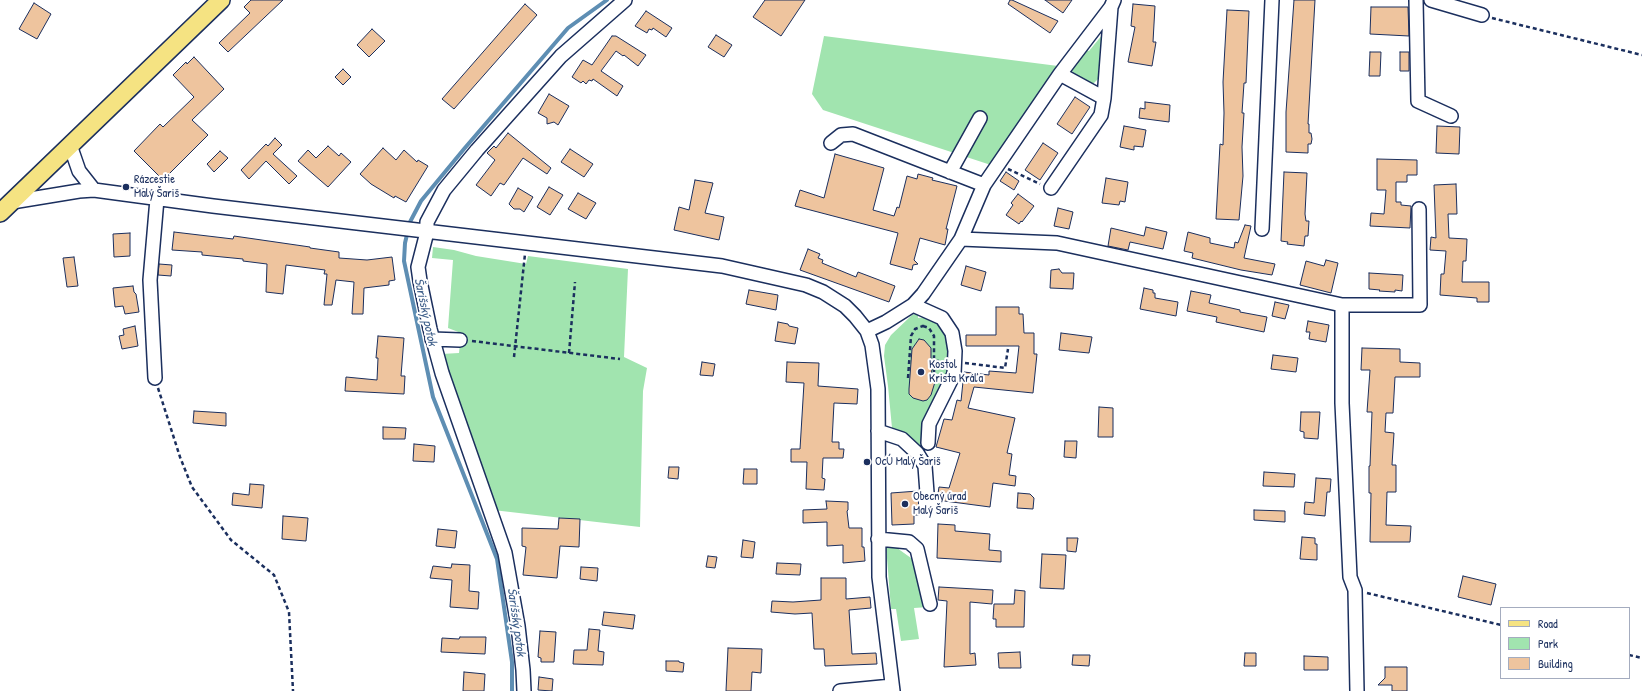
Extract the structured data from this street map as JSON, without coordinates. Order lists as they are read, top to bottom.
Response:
{
  "water": ["Šarišský potok"],
  "places": [
    "Rázcestie Malý Šariš",
    "Kostol Krista Kráľa",
    "OcÚ Malý Šariš",
    "Obecný úrad Malý Šariš"
  ],
  "legend": ["Road", "Park", "Building"]
}
